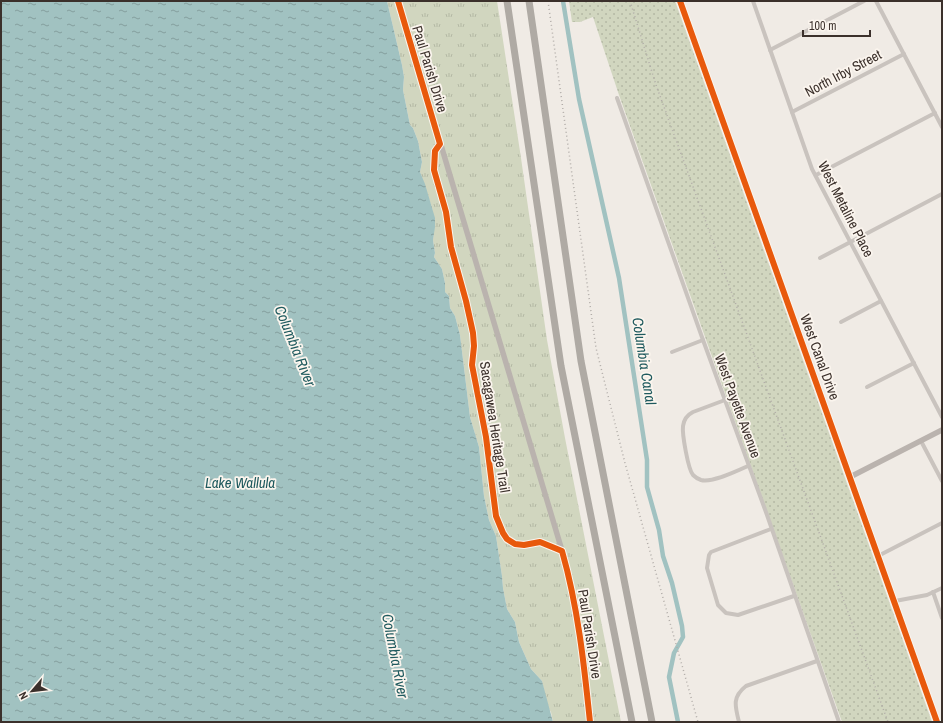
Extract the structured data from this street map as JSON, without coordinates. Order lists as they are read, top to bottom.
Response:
{
  "streets": {
    "street": [
      "Paul Parish Drive",
      "North Irby Street",
      "West Metaline Place",
      "West Canal Drive",
      "West Payette Avenue"
    ],
    "cycle path": ["Sacagawea Heritage Trail"]
  },
  "crossings": [
    ["North Irby Street", "West Metaline Place"]
  ],
  "water": ["Columbia River", "Columbia Canal", "Lake Wallula"],
  "scale_bar": "100 m",
  "north": "bottom left"
}
